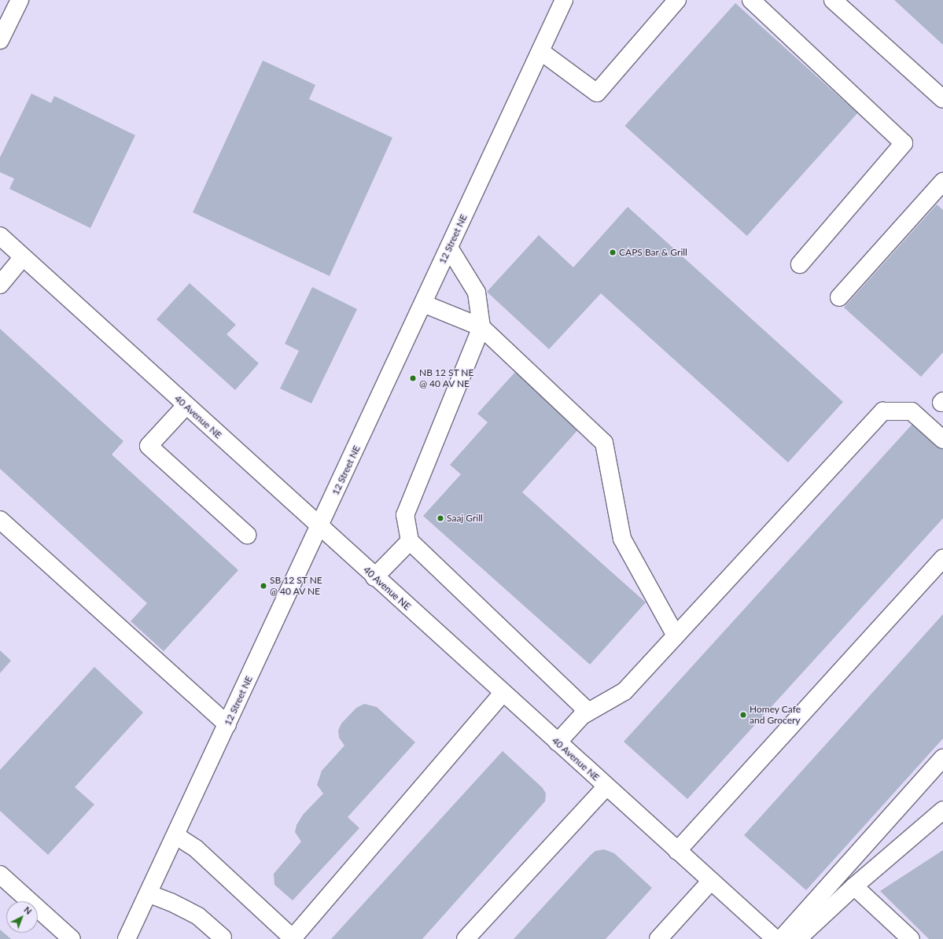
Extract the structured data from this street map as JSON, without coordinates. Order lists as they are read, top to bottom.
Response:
{
  "streets": {
    "street": ["12 Street NE", "40 Avenue NE"]
  },
  "crossings": [
    ["12 Street NE", "40 Avenue NE"]
  ],
  "places": [
    "CAPS Bar & Grill",
    "NB 12 ST NE @ 40 AV NE",
    "Saaj Grill",
    "SB 12 ST NE @ 40 AV NE",
    "Homey Cafe and Grocery"
  ],
  "north": "top right"
}
